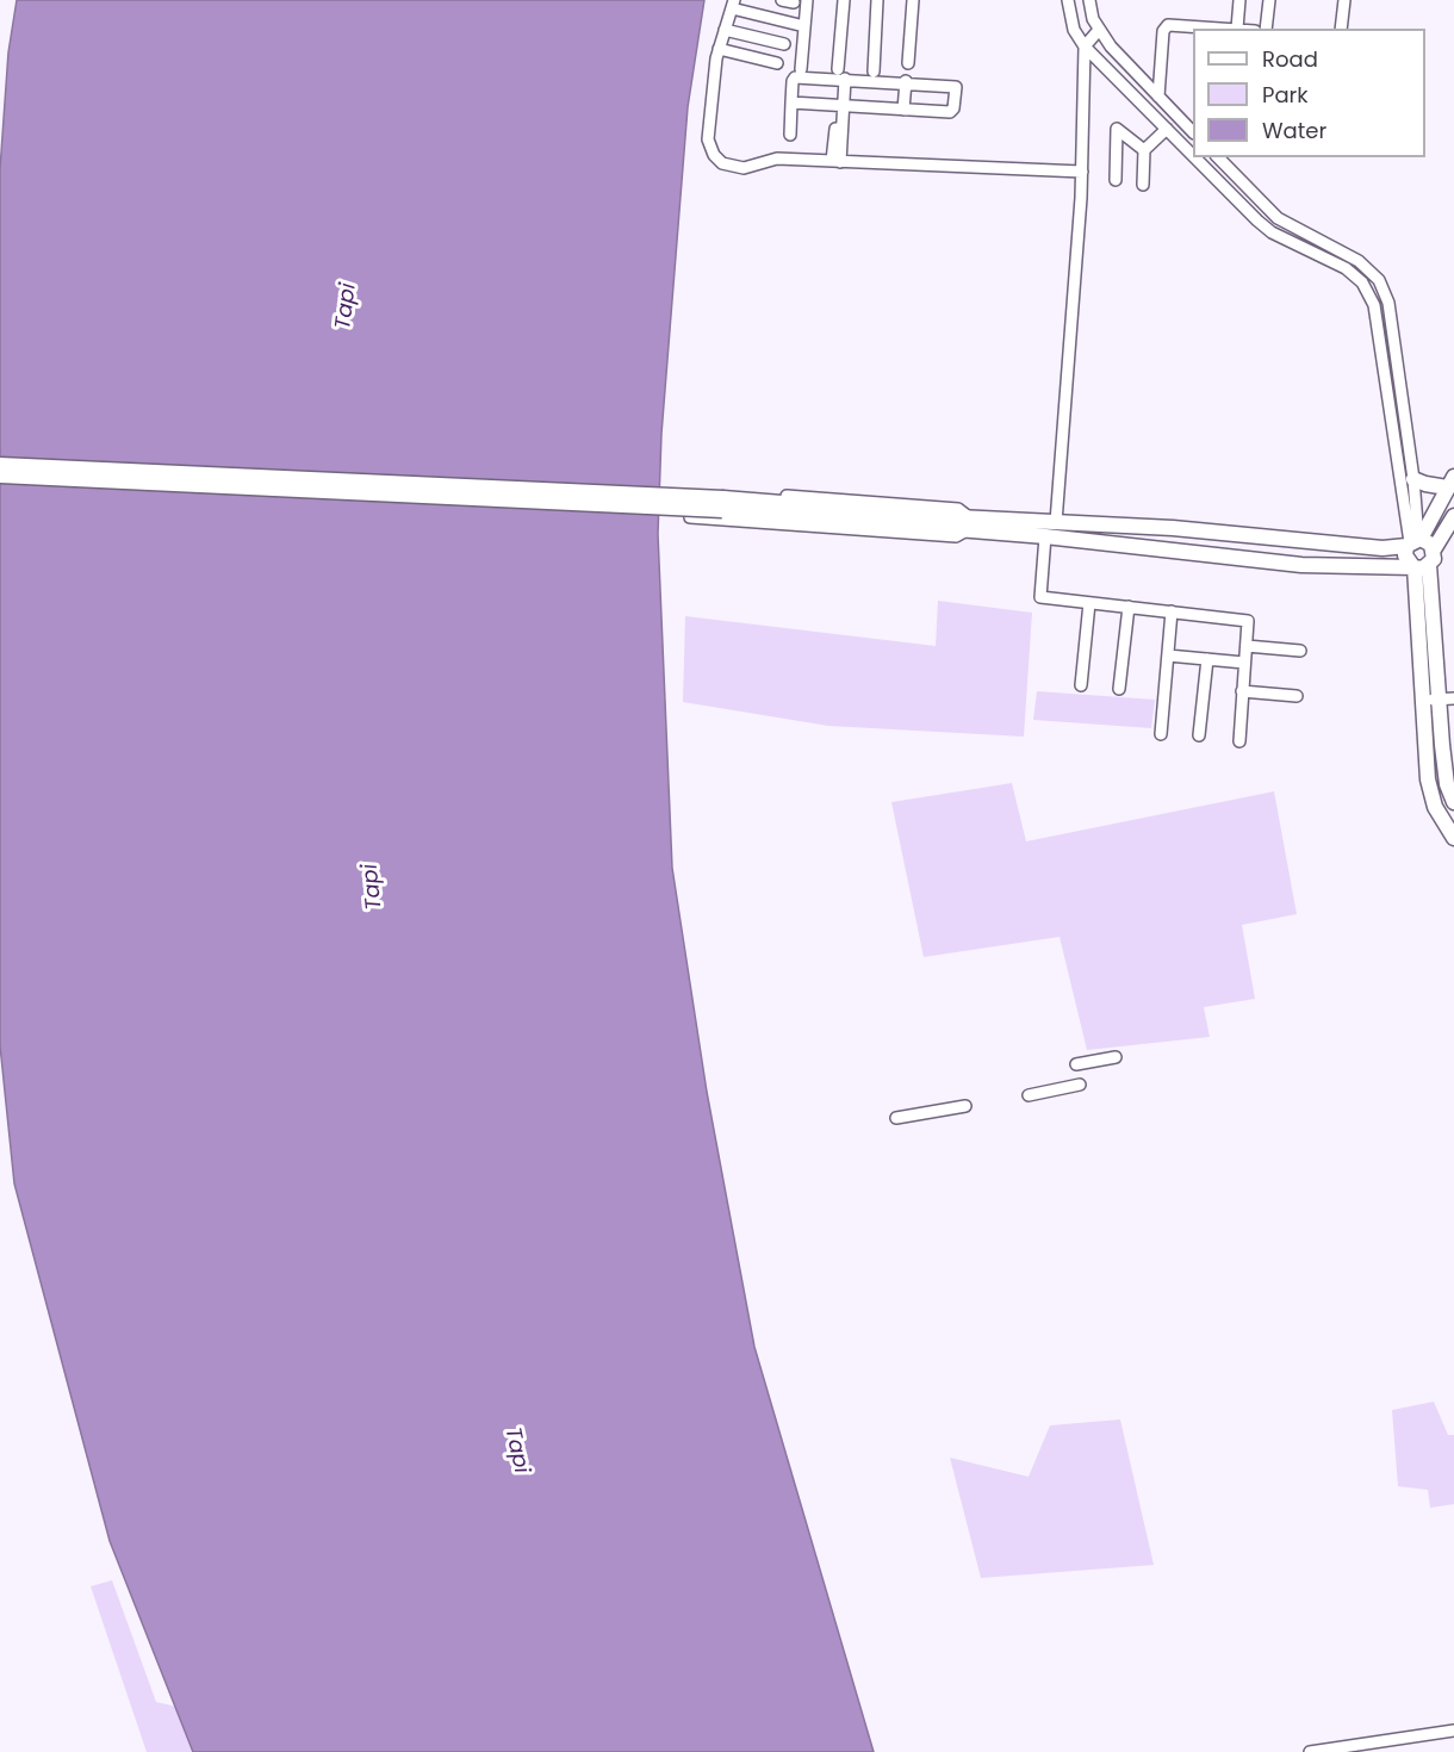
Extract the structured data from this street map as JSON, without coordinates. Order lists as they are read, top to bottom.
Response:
{
  "water": ["Tapi"],
  "legend": ["Road", "Park", "Water"]
}
